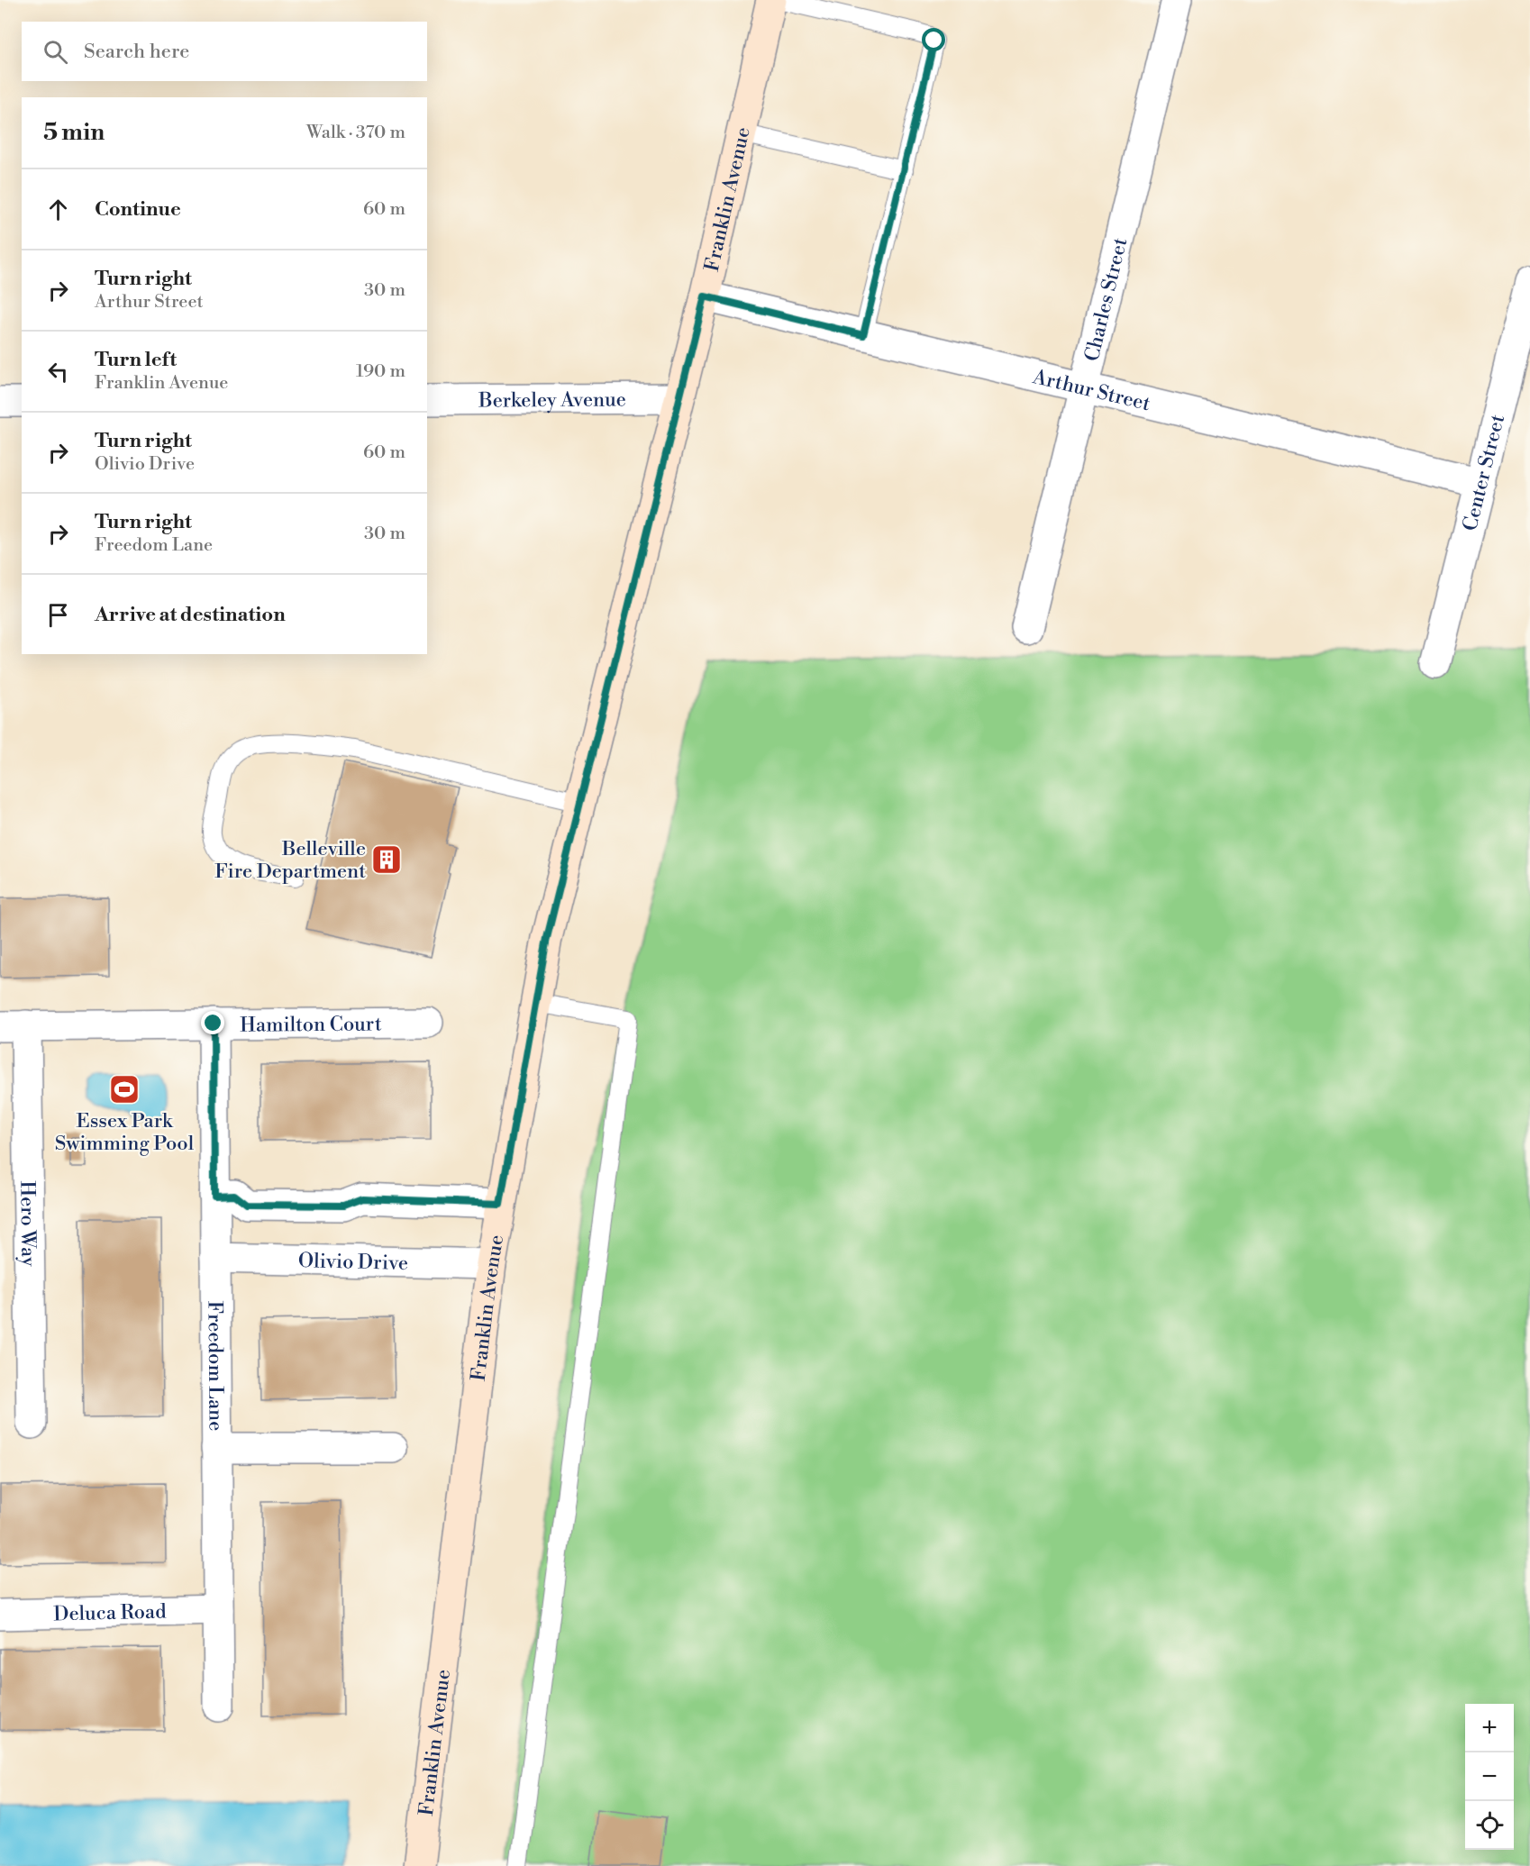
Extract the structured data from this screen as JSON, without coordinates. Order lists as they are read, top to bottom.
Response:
{
  "streets": {
    "main road": ["Franklin Avenue"],
    "street": [
      "Charles Street",
      "Arthur Street",
      "Berkeley Avenue",
      "Center Street",
      "Hamilton Court",
      "Hero Way",
      "Olivio Drive",
      "Freedom Lane",
      "Deluca Road"
    ]
  },
  "crossings": [
    ["Franklin Avenue", "Arthur Street"],
    ["Franklin Avenue", "Berkeley Avenue"],
    ["Franklin Avenue", "Olivio Drive"],
    ["Charles Street", "Arthur Street"],
    ["Arthur Street", "Center Street"],
    ["Hamilton Court", "Hero Way"],
    ["Hamilton Court", "Freedom Lane"],
    ["Olivio Drive", "Freedom Lane"],
    ["Freedom Lane", "Deluca Road"]
  ],
  "places": {
    "building": ["Belleville Fire Department"],
    "sports": ["Essex Park Swimming Pool"]
  },
  "page": {
    "search": "Search here",
    "heading": ["5 min", "Walk · 370 m"],
    "list": [
      ["Continue", "60 m"],
      ["Turn right", "Arthur Street", "30 m"],
      ["Turn left", "Franklin Avenue", "190 m"],
      ["Turn right", "Olivio Drive", "60 m"],
      ["Turn right", "Freedom Lane", "30 m"],
      "Arrive at destination"
    ],
    "map_buttons": ["+", "−"]
  }
}
